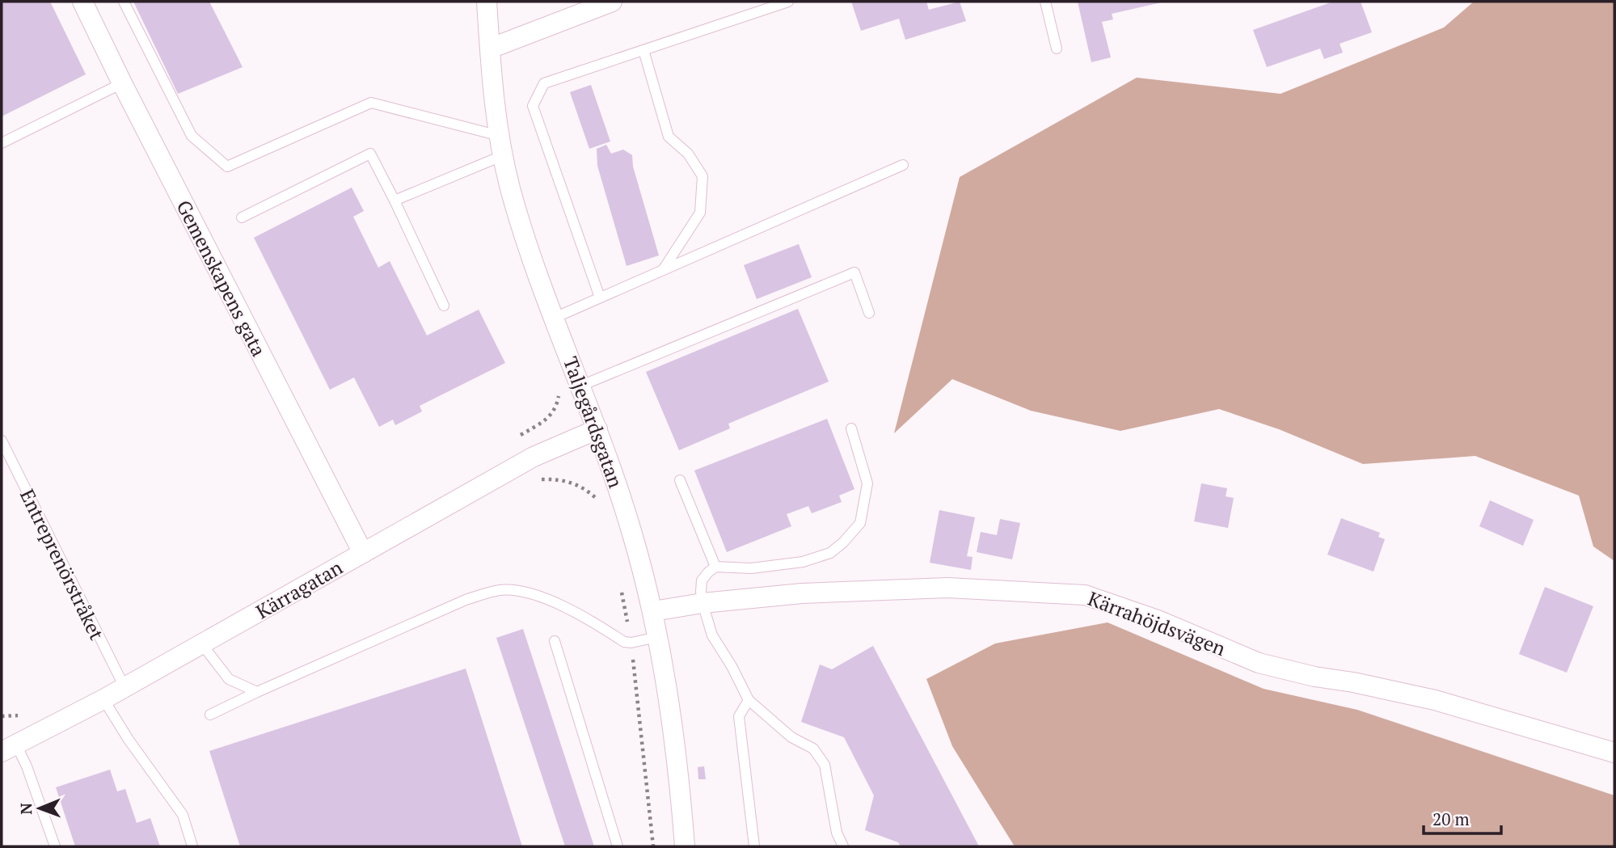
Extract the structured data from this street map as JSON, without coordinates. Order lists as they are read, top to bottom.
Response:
{
  "streets": {
    "street": [
      "Gemenskapens gata",
      "Taljegårdsgatan",
      "Kärragatan",
      "Kärrahöjdsvägen"
    ],
    "lane": ["Entreprenörstråket"]
  },
  "crossings": [
    ["Gemenskapens gata", "Kärragatan"],
    ["Taljegårdsgatan", "Kärragatan"],
    ["Taljegårdsgatan", "Kärrahöjdsvägen"],
    ["Entreprenörstråket", "Kärragatan"]
  ],
  "scale_bar": "20 m",
  "north": "left"
}
